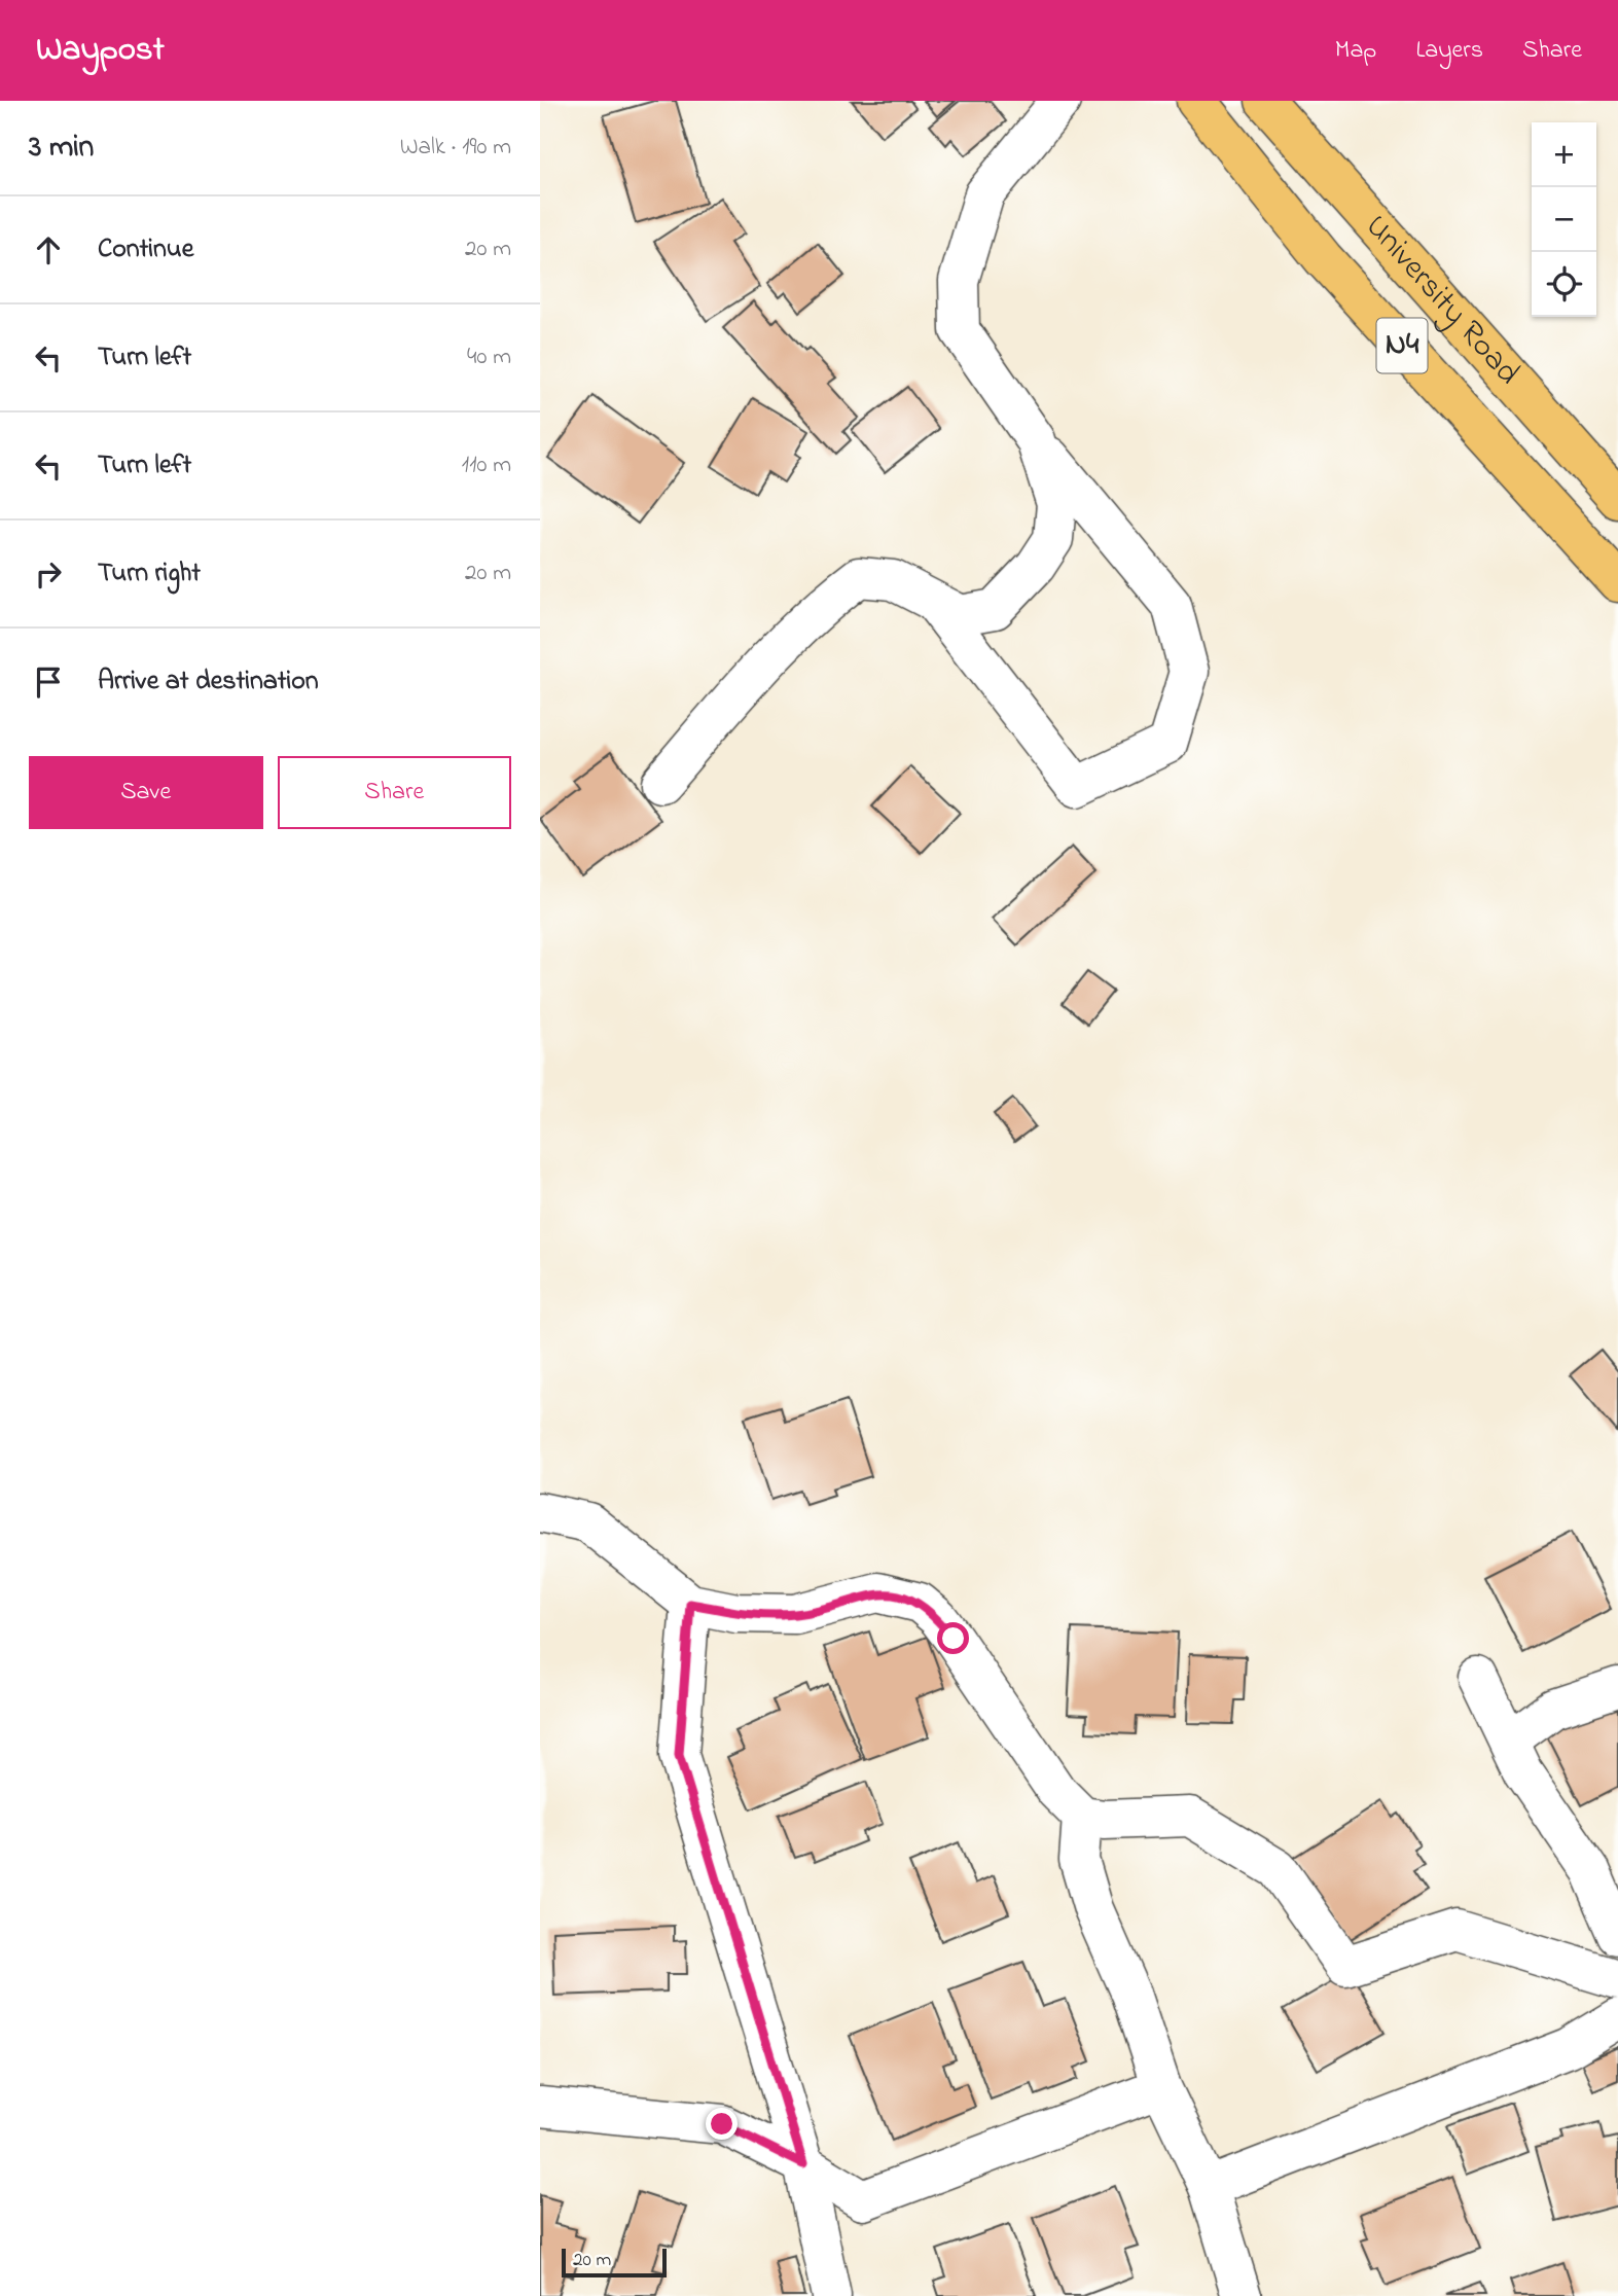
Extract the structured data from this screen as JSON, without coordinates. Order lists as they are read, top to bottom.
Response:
{
  "streets": {
    "highway": ["University Road", "N4"]
  },
  "scale_bar": "20 m",
  "page": {
    "header": "Waypost",
    "nav": ["Map", "Layers", "Share"],
    "heading": ["3 min", "Walk · 190 m"],
    "map_buttons": ["+", "−"],
    "list": [
      ["Continue", "20 m"],
      ["Turn left", "40 m"],
      ["Turn left", "110 m"],
      ["Turn right", "20 m"],
      "Arrive at destination"
    ],
    "buttons": ["Save", "Share"],
    "scale": "20 m"
  }
}
